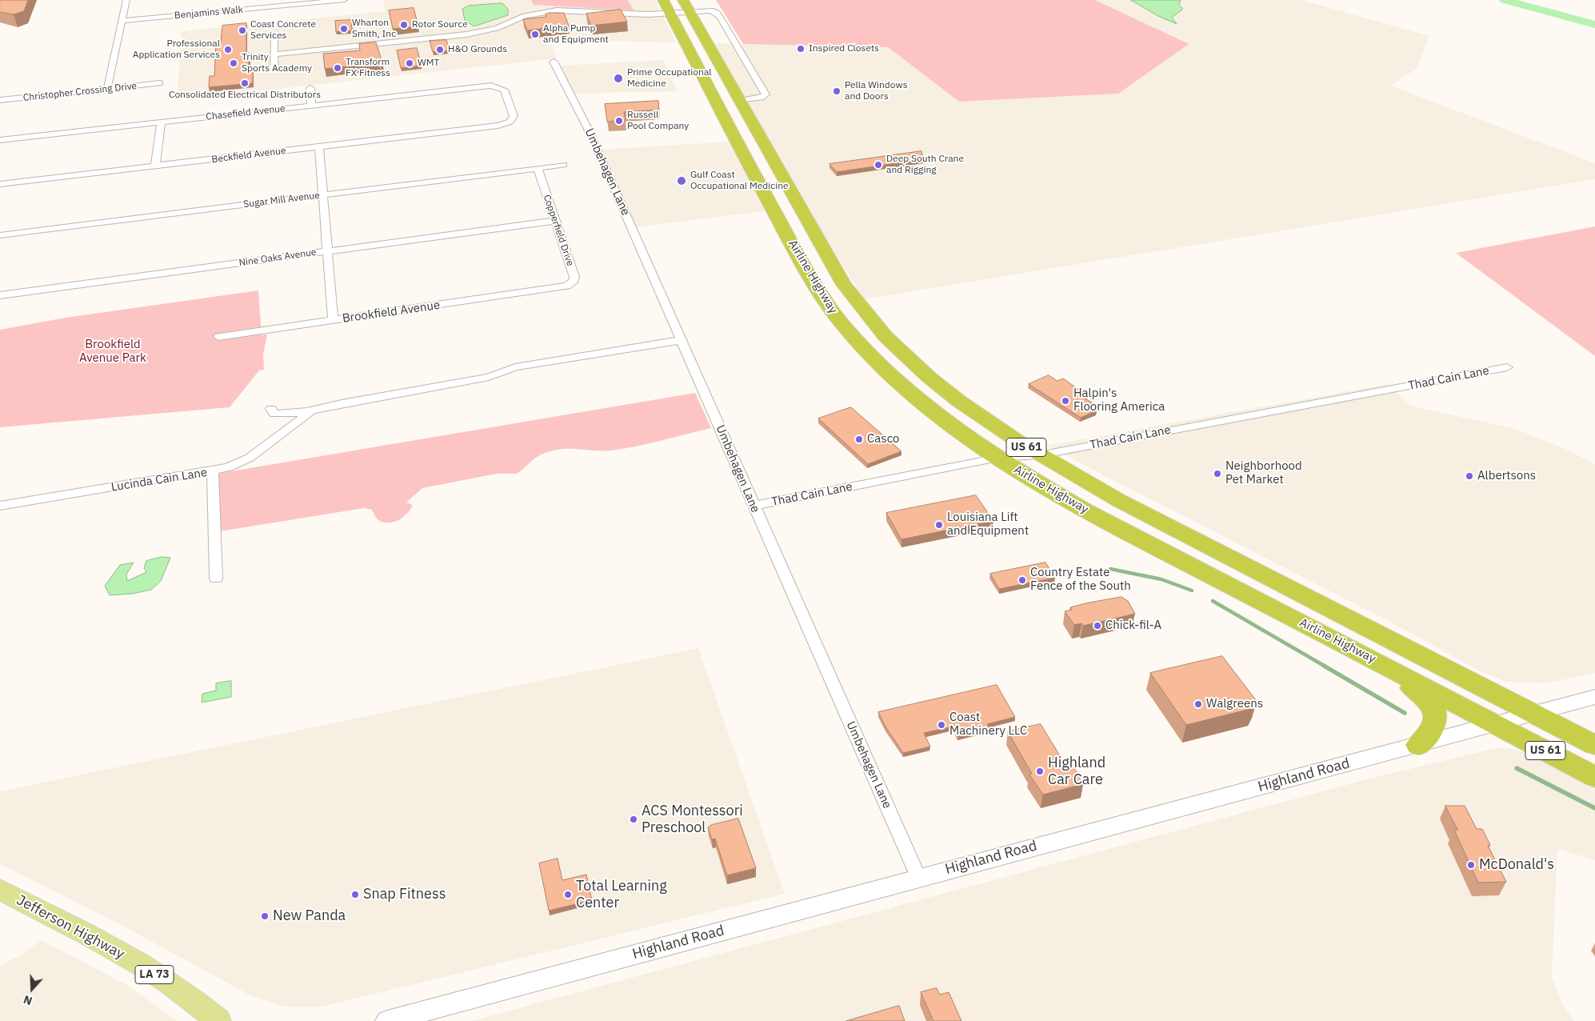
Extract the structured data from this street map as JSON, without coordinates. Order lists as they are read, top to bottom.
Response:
{
  "streets": {
    "highway": ["Airline Highway", "US 61"],
    "main road": ["Highland Road", "Jefferson Highway", "LA 73"],
    "street": [
      "Benjamins Walk",
      "Christopher Crossing Drive",
      "Chasefield Avenue",
      "Beckfield Avenue",
      "Umbehagen Lane",
      "Sugar Mill Avenue",
      "Copperfield Drive",
      "Nine Oaks Avenue",
      "Brookfield Avenue",
      "Thad Cain Lane",
      "Lucinda Cain Lane"
    ]
  },
  "crossings": [
    ["Chasefield Avenue", "Beckfield Avenue"],
    ["Umbehagen Lane", "Thad Cain Lane"],
    ["Umbehagen Lane", "Highland Road"],
    ["Sugar Mill Avenue", "Copperfield Drive"],
    ["Copperfield Drive", "Nine Oaks Avenue"],
    ["Copperfield Drive", "Brookfield Avenue"],
    ["Airline Highway", "Thad Cain Lane"],
    ["Airline Highway", "Highland Road"]
  ],
  "parks": ["Brookfield Avenue Park"],
  "places": [
    "Rotor Source",
    "Wharton Smith, Inc",
    "Coast Concrete Services",
    "Alpha Pump and Equipment",
    "Inspired Closets",
    "Professional Application Services",
    "H&O Grounds",
    "Trinity Sports Academy",
    "WMT",
    "Transform FX Fitness",
    "Prime Occupational Medicine",
    "Consolidated Electrical Distributors",
    "Pella Windows and Doors",
    "Russell Pool Company",
    "Deep South Crane and Rigging",
    "Gulf Coast Occupational Medicine",
    "Halpin's Flooring America",
    "Casco",
    "Neighborhood Pet Market",
    "Albertsons",
    "Louisiana Lift and Equipment",
    "Country Estate Fence of the South",
    "Chick-fil-A",
    "Walgreens",
    "Coast Machinery LLC",
    "Highland Car Care",
    "ACS Montessori Preschool",
    "McDonald's",
    "Snap Fitness",
    "Total Learning Center",
    "New Panda"
  ],
  "north": "bottom"
}
